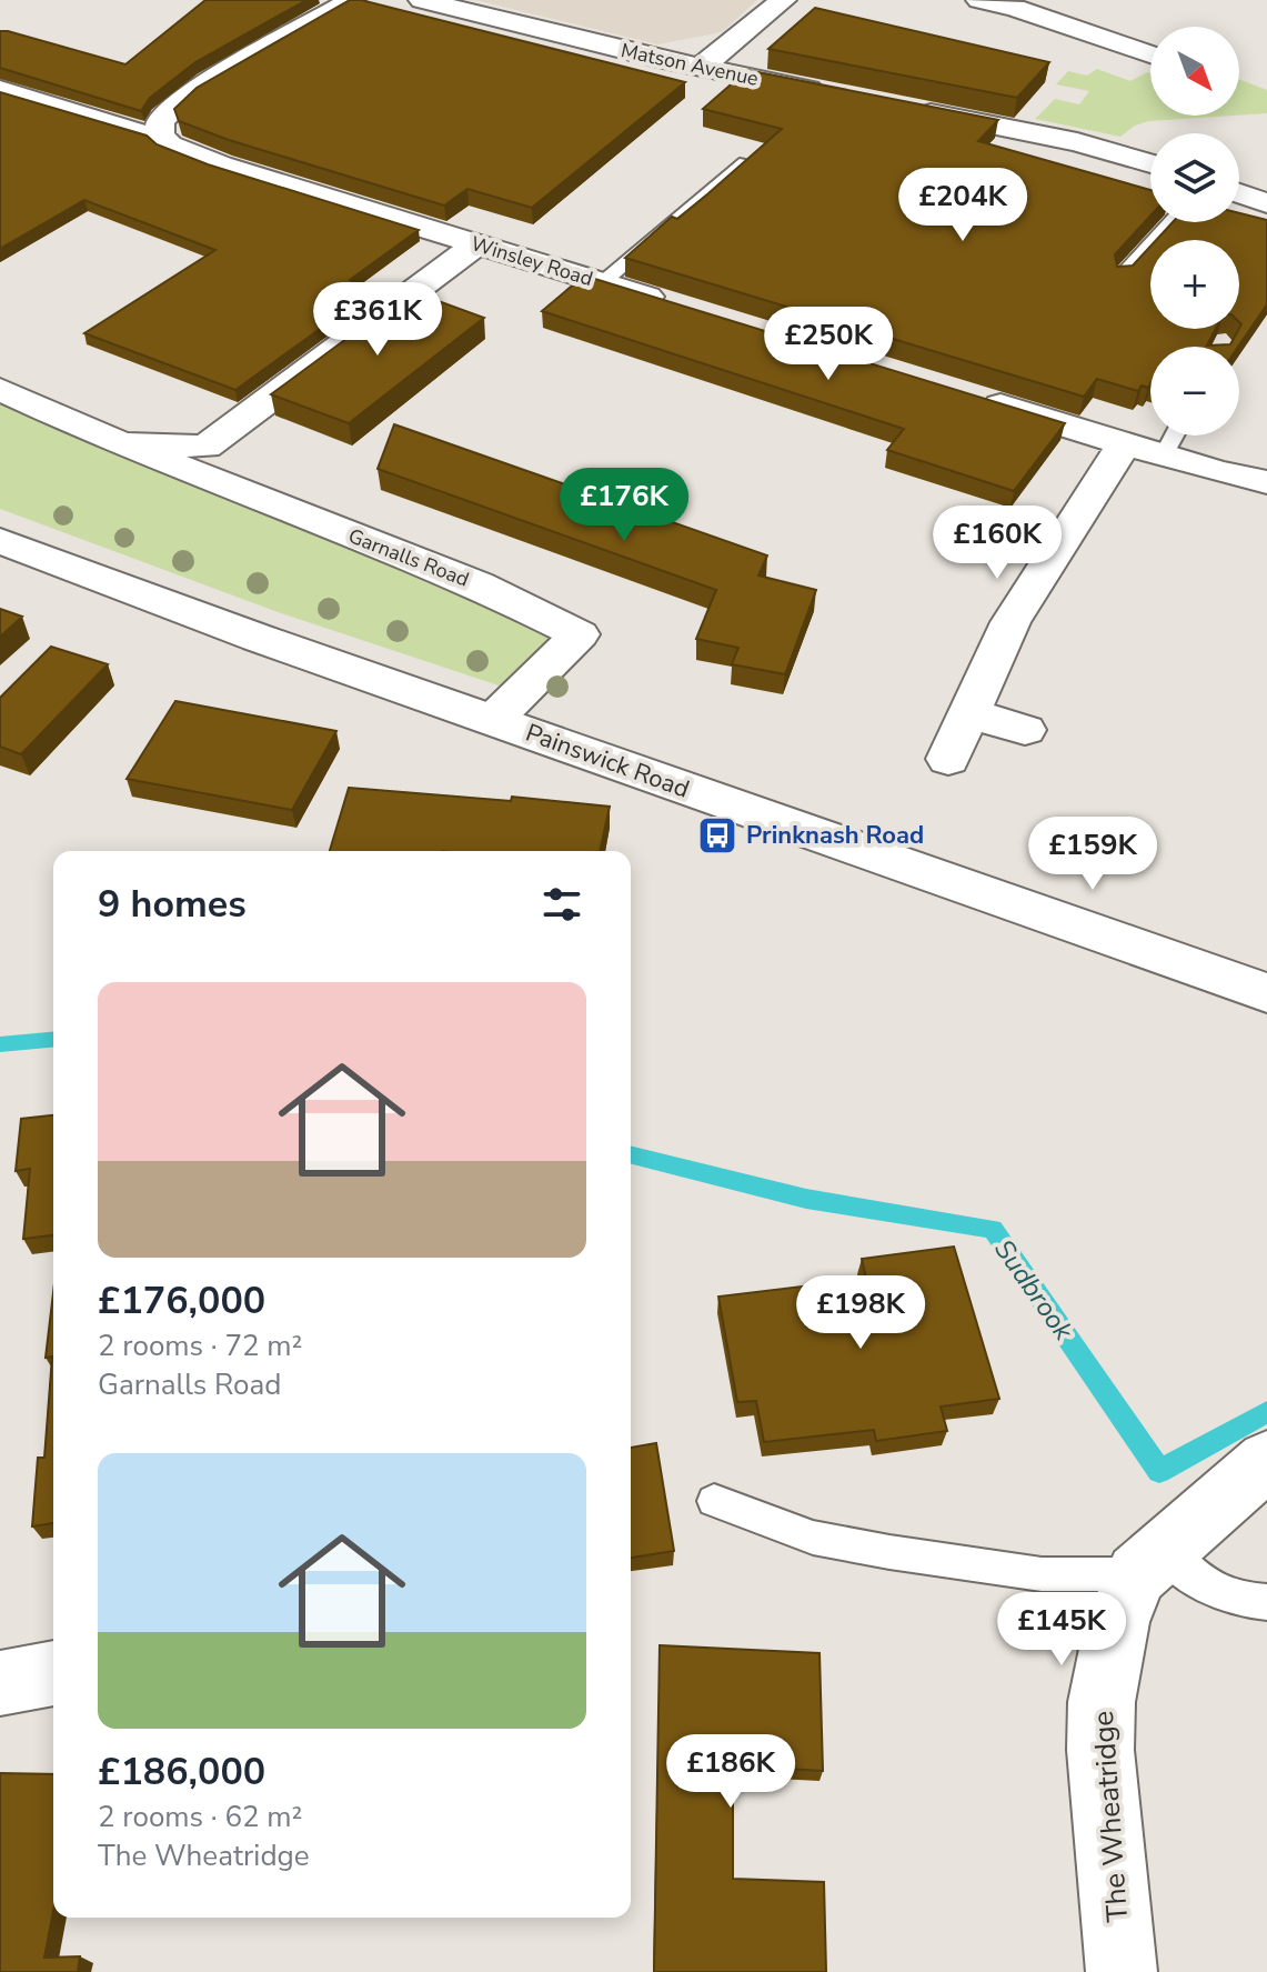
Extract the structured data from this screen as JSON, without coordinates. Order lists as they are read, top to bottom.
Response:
{
  "streets": {
    "street": [
      "Matson Avenue",
      "Winsley Road",
      "Garnalls Road",
      "Painswick Road",
      "The Wheatridge"
    ]
  },
  "crossings": [
    ["Winsley Road", "Garnalls Road"],
    ["Garnalls Road", "Painswick Road"]
  ],
  "water": ["Sudbrook"],
  "places": {
    "bus stop": ["Prinknash Road"]
  },
  "north": "bottom right",
  "page": {
    "map_buttons": ["+", "−"],
    "price": [
      "£204K",
      "£361K",
      "£250K",
      "£176K",
      "£160K",
      "£159K",
      "£198K",
      "£145K",
      "£186K"
    ],
    "heading": "9 homes",
    "list": [
      {
        "name": "£176,000",
        "note": "2 rooms · 72 m² · Garnalls Road"
      },
      {
        "name": "£186,000",
        "note": "2 rooms · 62 m² · The Wheatridge"
      }
    ]
  }
}
